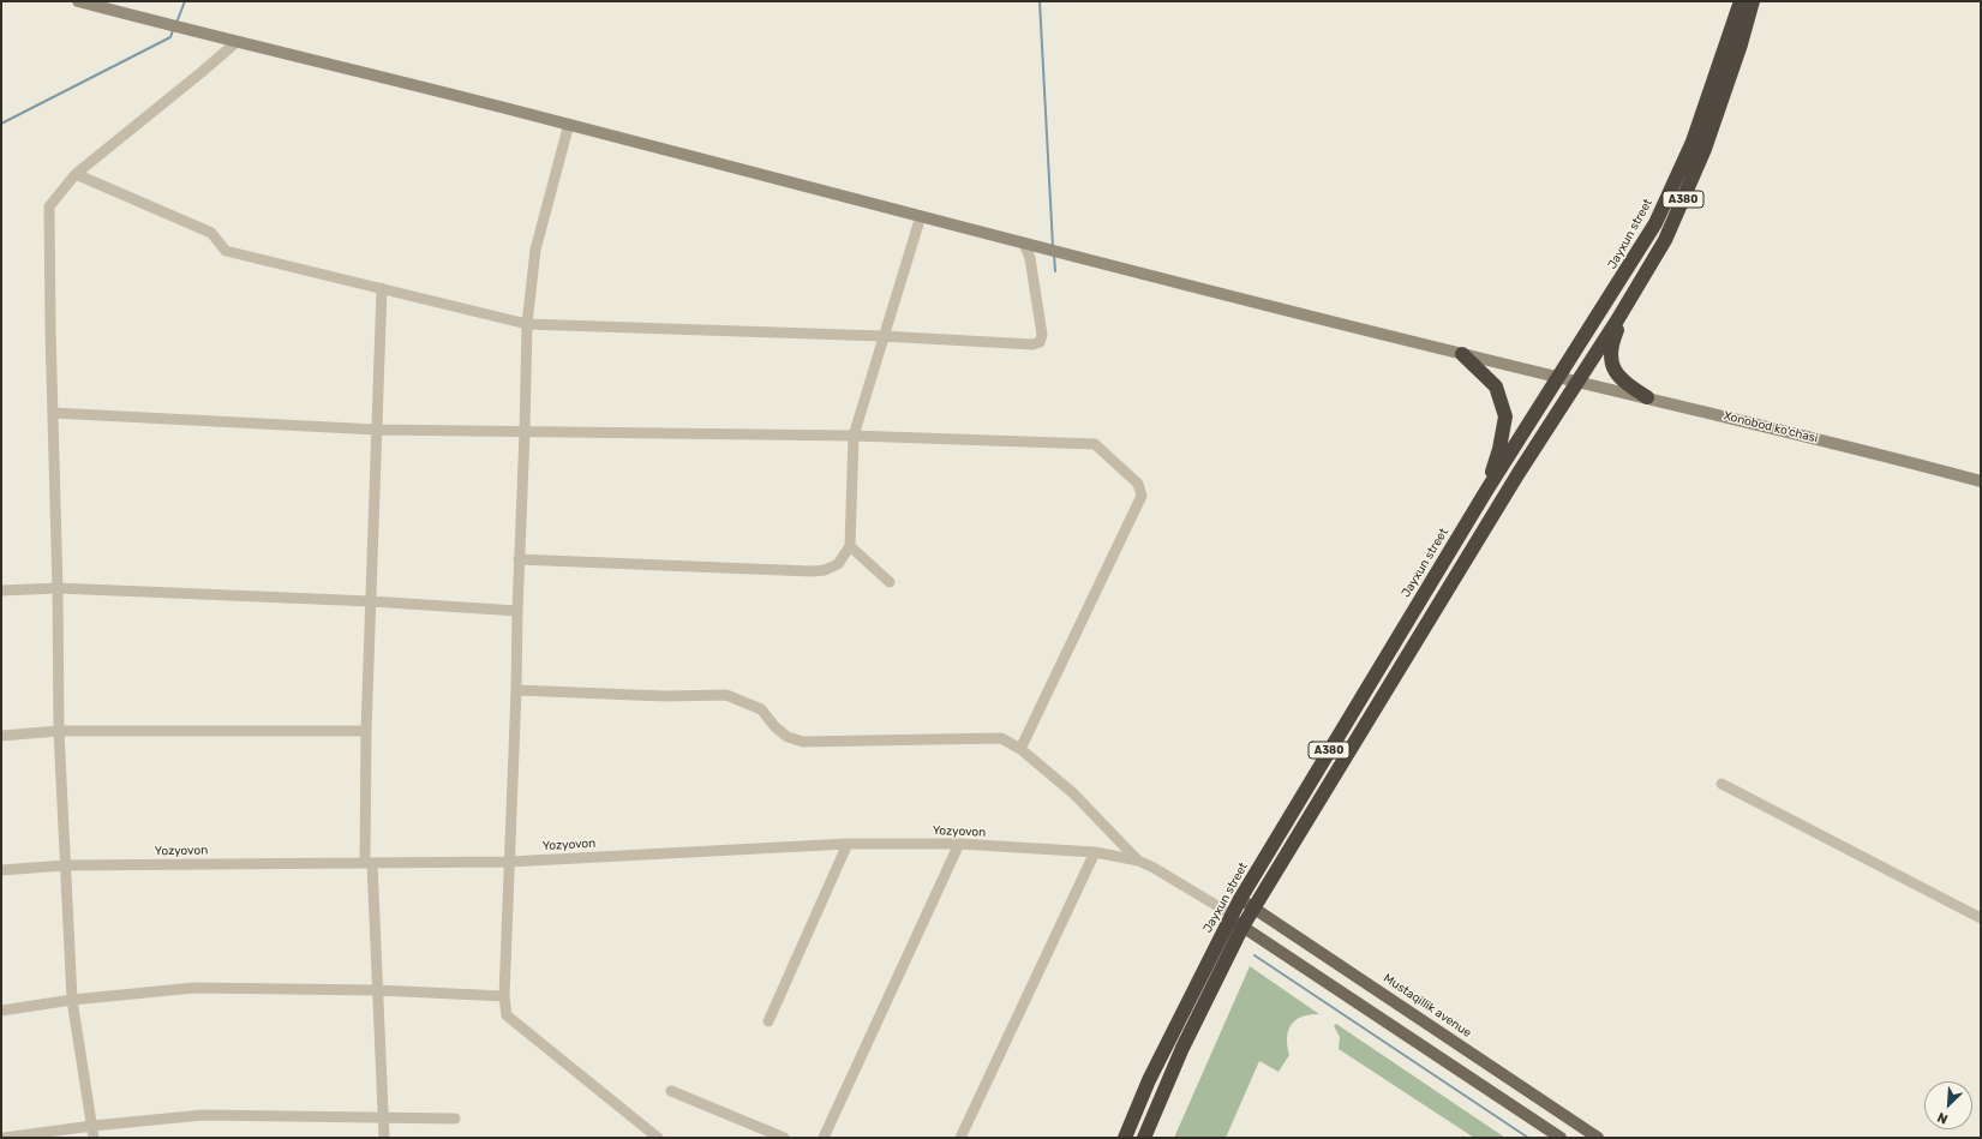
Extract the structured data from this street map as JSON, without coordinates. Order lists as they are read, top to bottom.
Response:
{
  "streets": {
    "highway": ["A380", "Jayxun street"],
    "main road": ["Xonobod ko'chasi", "Mustaqillik avenue"],
    "street": ["Yozyovon"]
  },
  "crossings": [
    ["A380", "Xonobod ko'chasi"],
    ["A380", "Mustaqillik avenue"],
    ["Jayxun street", "Xonobod ko'chasi"],
    ["Jayxun street", "Mustaqillik avenue"]
  ],
  "north": "bottom left"
}
